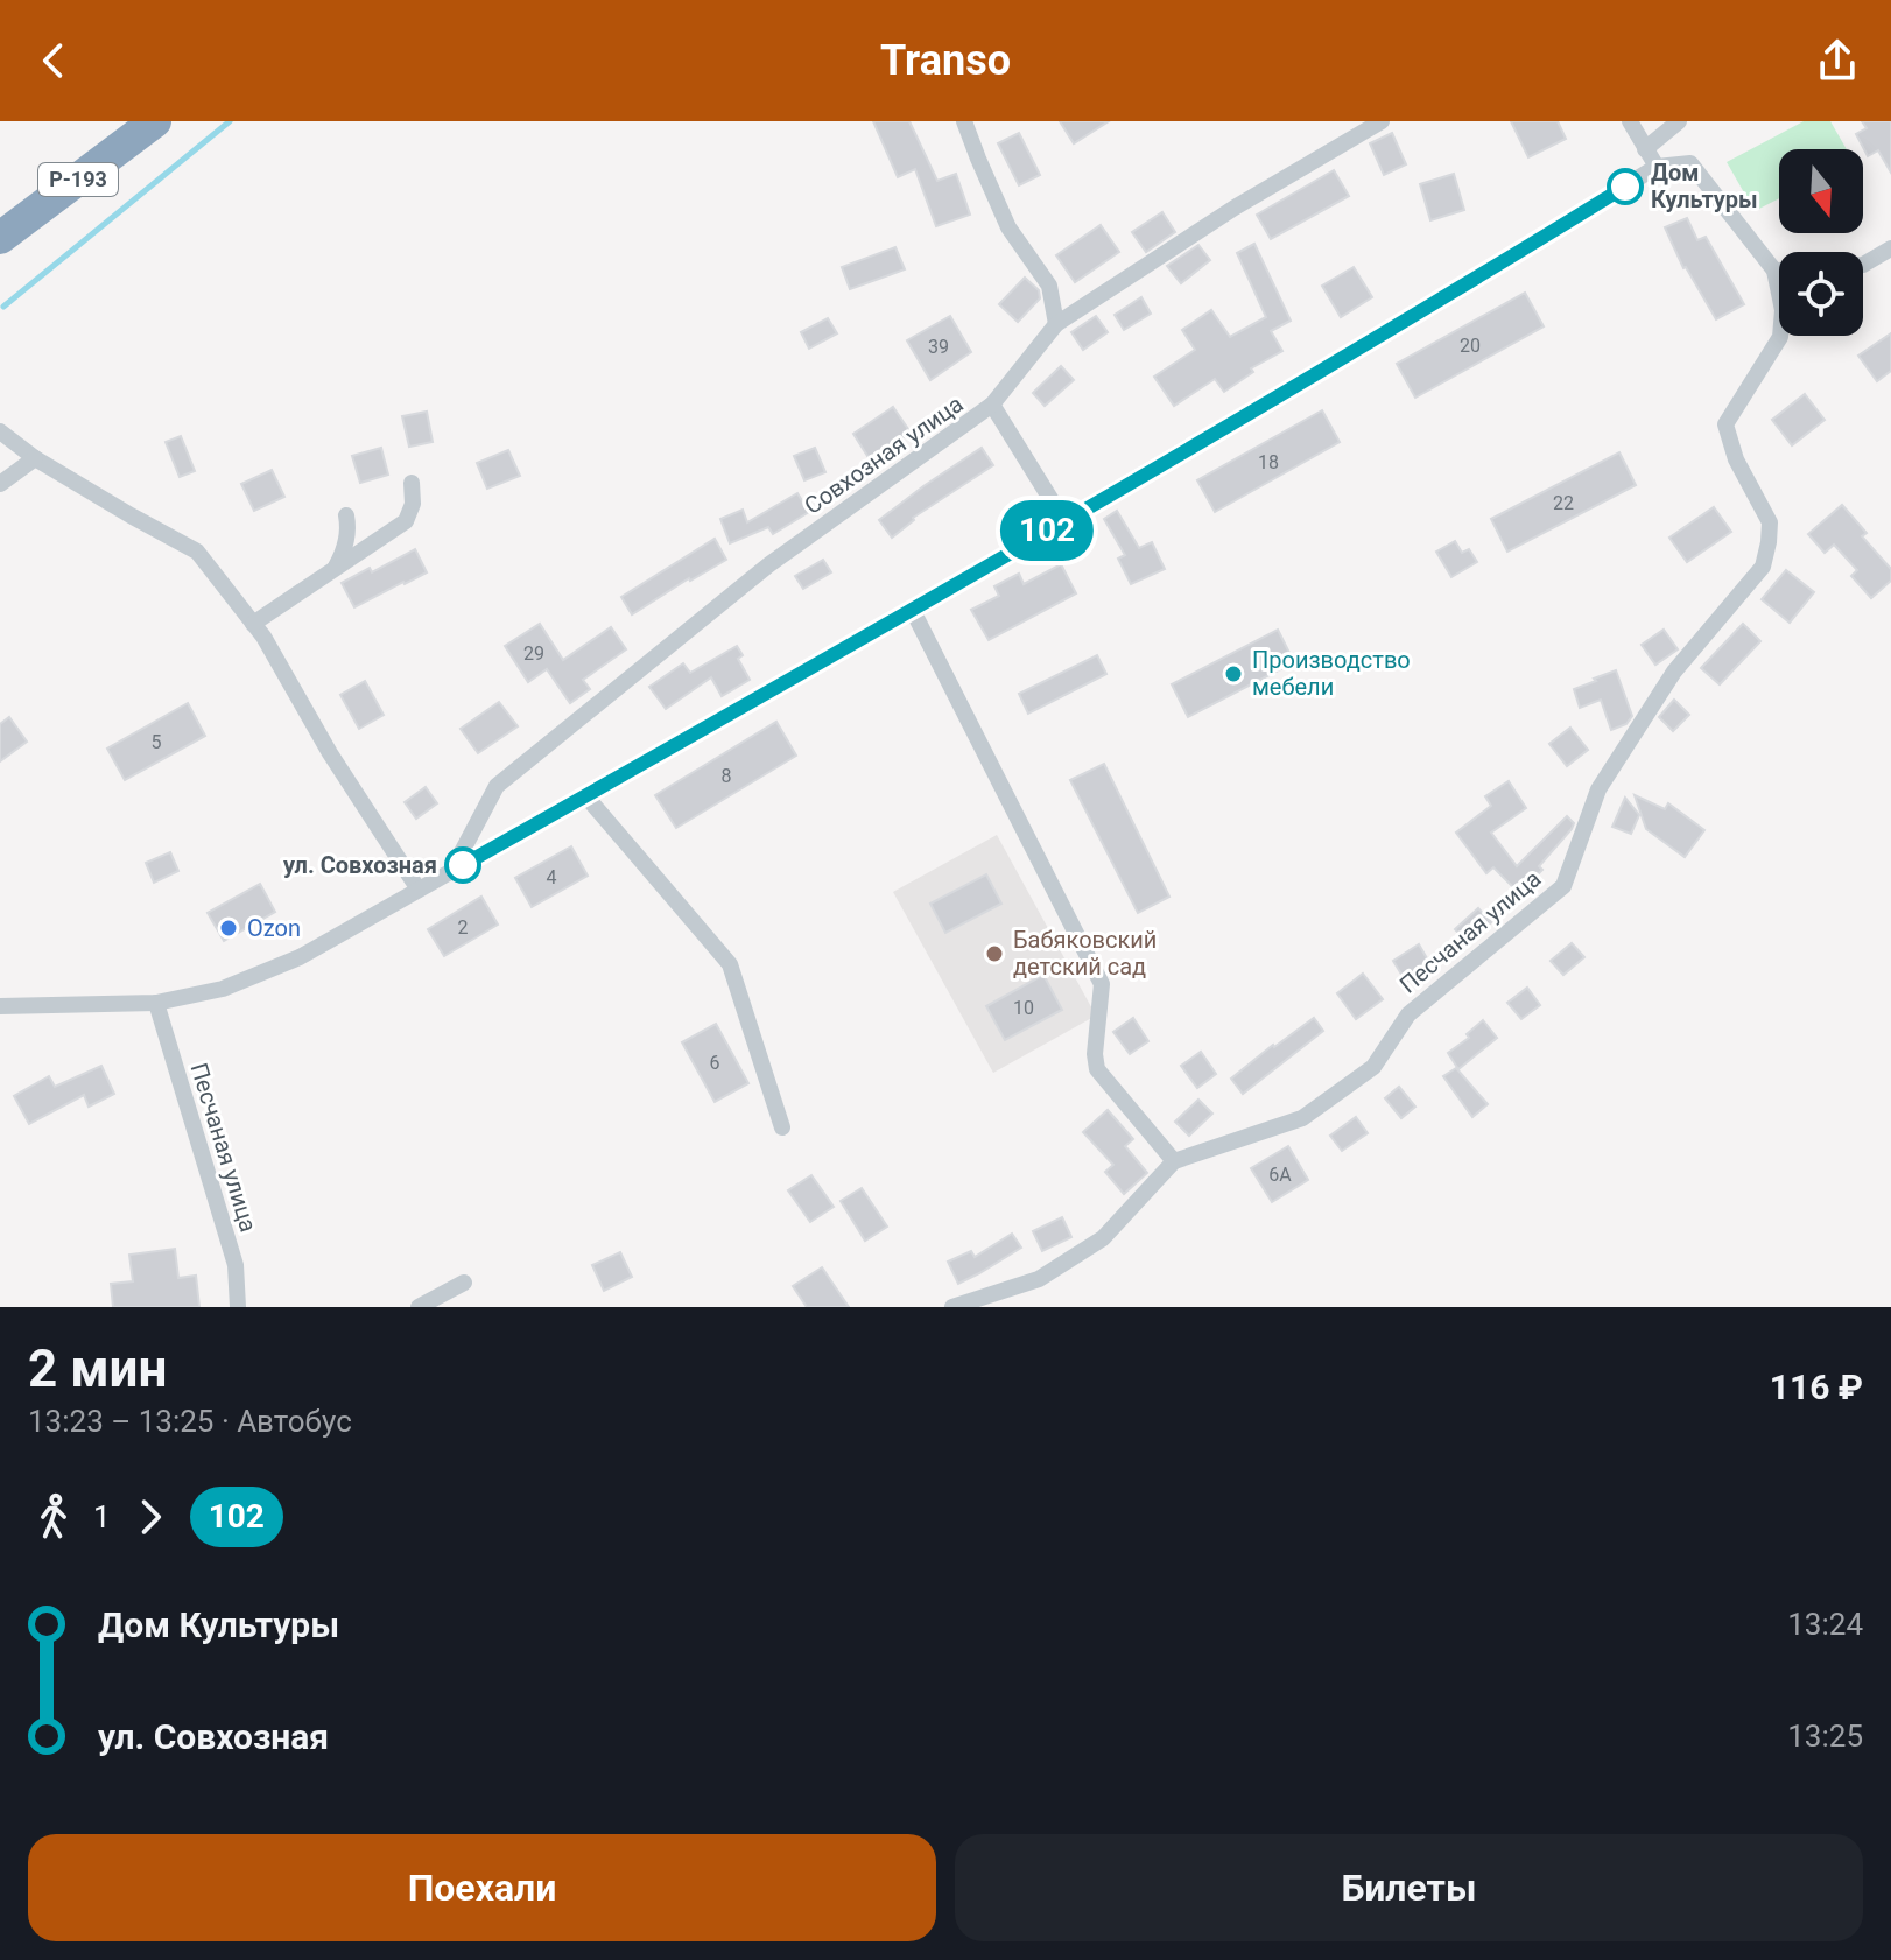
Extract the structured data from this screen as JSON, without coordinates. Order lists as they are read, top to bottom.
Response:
{
  "streets": {
    "highway": ["Р-193"],
    "street": ["Совхозная улица", "Песчаная улица"]
  },
  "places": [
    "Дом Культуры",
    "Производство мебели",
    "ул. Совхозная",
    "Ozon",
    "Бабяковский детский сад"
  ],
  "lines": ["bus line 102"],
  "house_numbers": [
    "20",
    "39",
    "18",
    "22",
    "29",
    "5",
    "8",
    "4",
    "2",
    "10",
    "6",
    "6А"
  ],
  "north": "bottom",
  "page": {
    "header": "Transo",
    "on_map": "102",
    "heading": ["2 мин", "13:23 – 13:25 · Автобус", "116 ₽"],
    "legs": ["1", "102"],
    "list": [
      {
        "name": "Дом Культуры",
        "value": "13:24"
      },
      {
        "name": "ул. Совхозная",
        "value": "13:25"
      }
    ],
    "buttons": ["Поехали", "Билеты"]
  }
}
